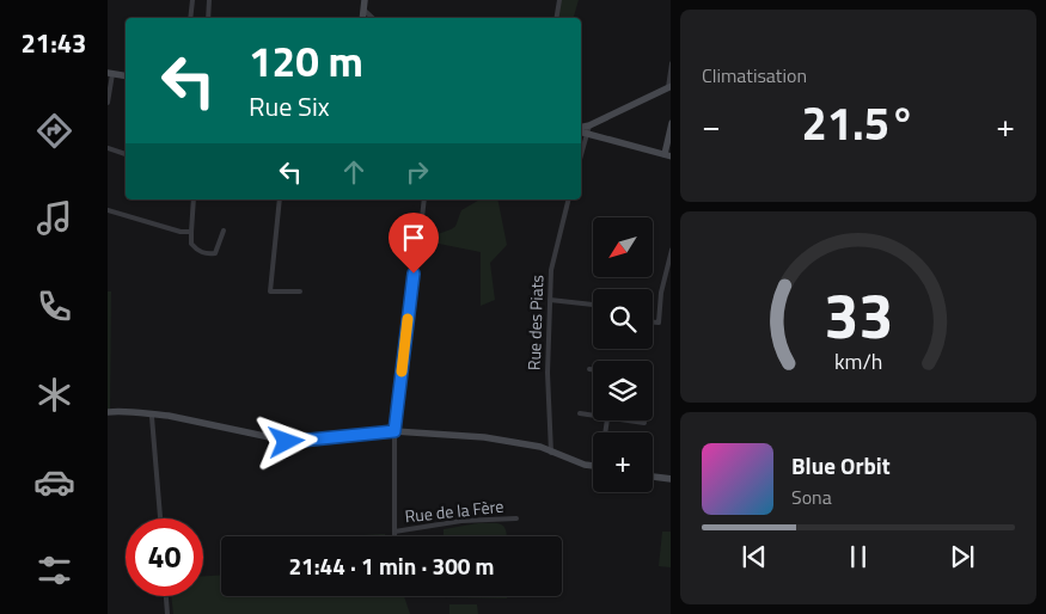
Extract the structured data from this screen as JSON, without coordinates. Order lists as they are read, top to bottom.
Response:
{
  "streets": {
    "street": ["Rue des Piats", "Rue de la Fère"]
  },
  "north": "bottom left",
  "page": {
    "tabs": "21:43",
    "tile": "Climatisation",
    "turn": ["120 m", "Rue Six"],
    "heat": ["−", "21.5°", "+"],
    "map_buttons": "+",
    "song": ["Blue Orbit", "Sona"],
    "limit": "40",
    "trip": "21:44 · 1 min · 300 m",
    "gauge": ["33", "km/h"]
  }
}
